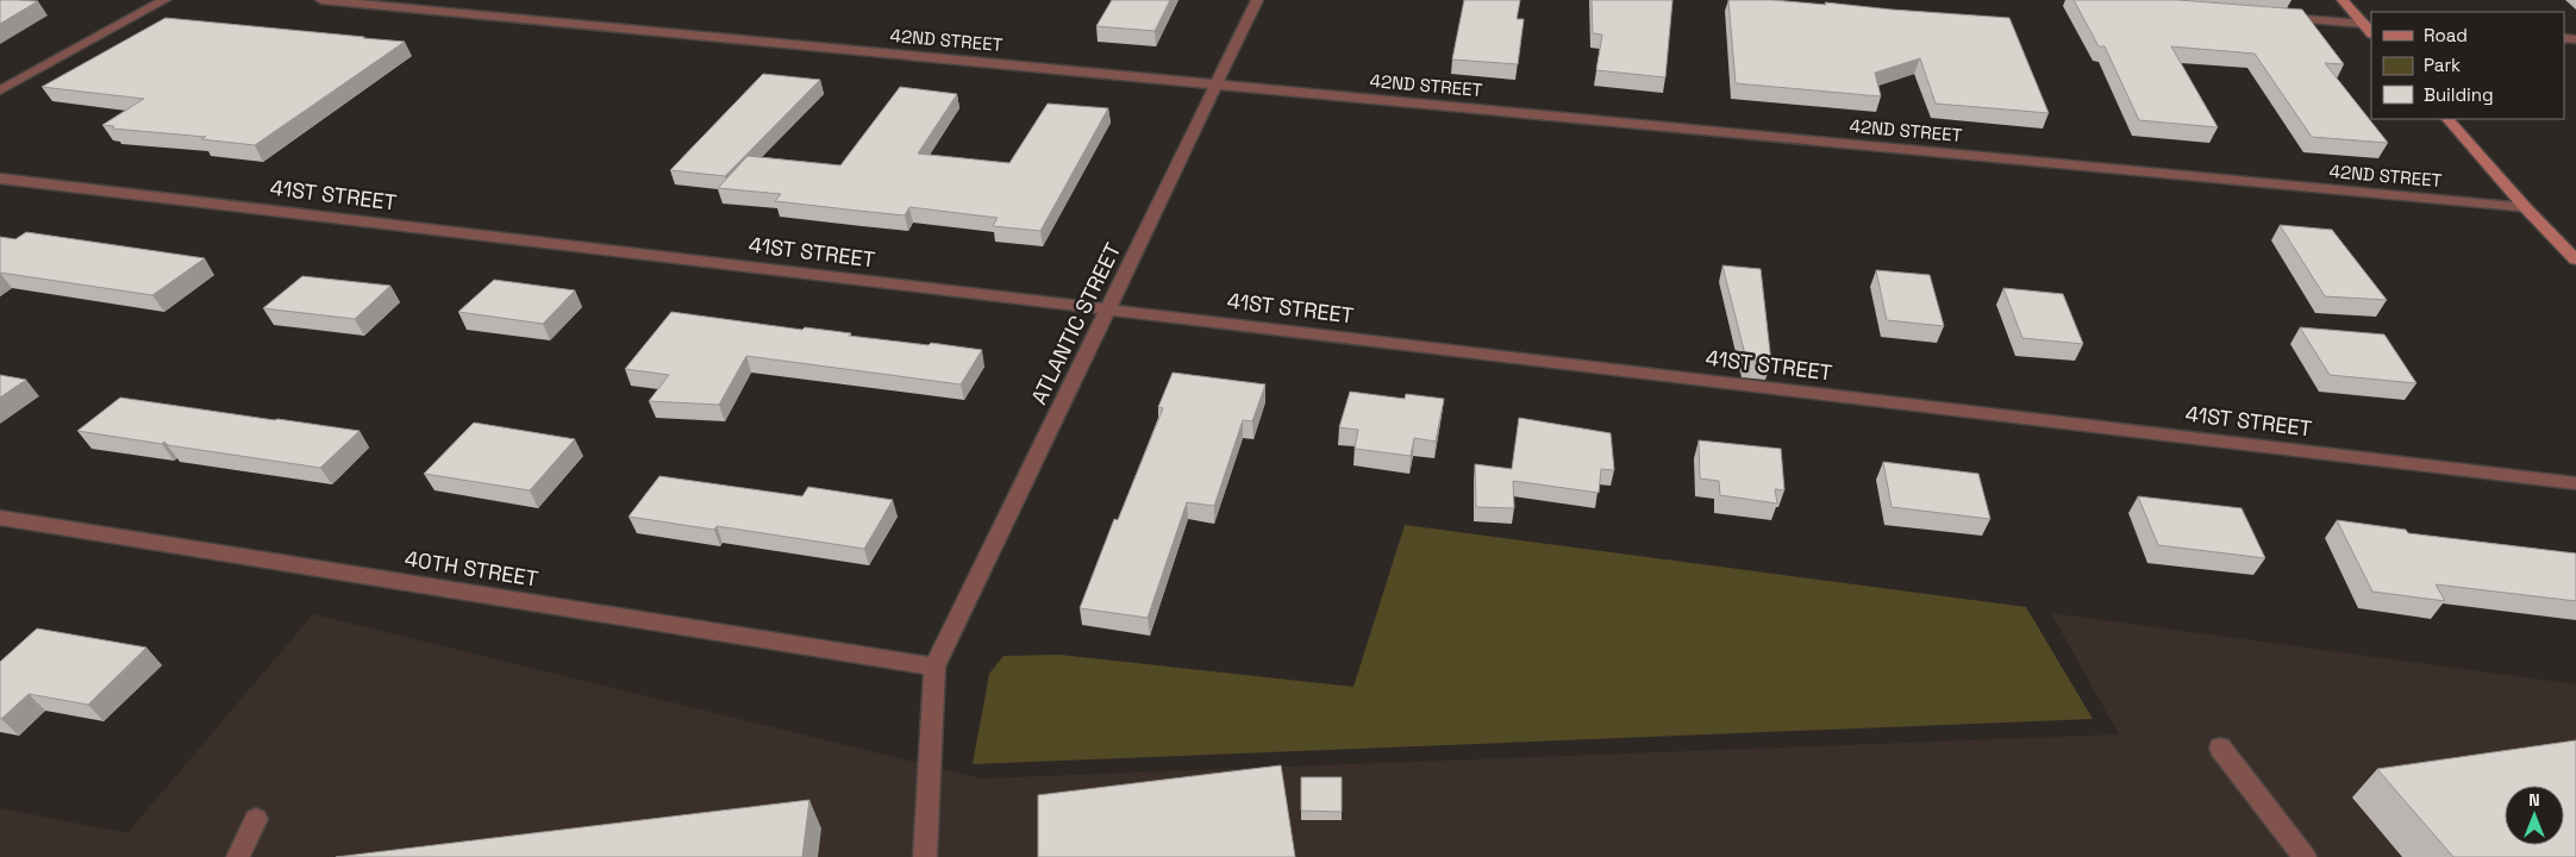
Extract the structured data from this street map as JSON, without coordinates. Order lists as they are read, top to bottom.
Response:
{
  "streets": {
    "street": [
      "42ND STREET",
      "41ST STREET",
      "ATLANTIC STREET",
      "40TH STREET"
    ]
  },
  "crossings": [
    ["42ND STREET", "ATLANTIC STREET"],
    ["41ST STREET", "ATLANTIC STREET"],
    ["ATLANTIC STREET", "40TH STREET"]
  ],
  "legend": ["Road", "Park", "Building"],
  "north": "top"
}
